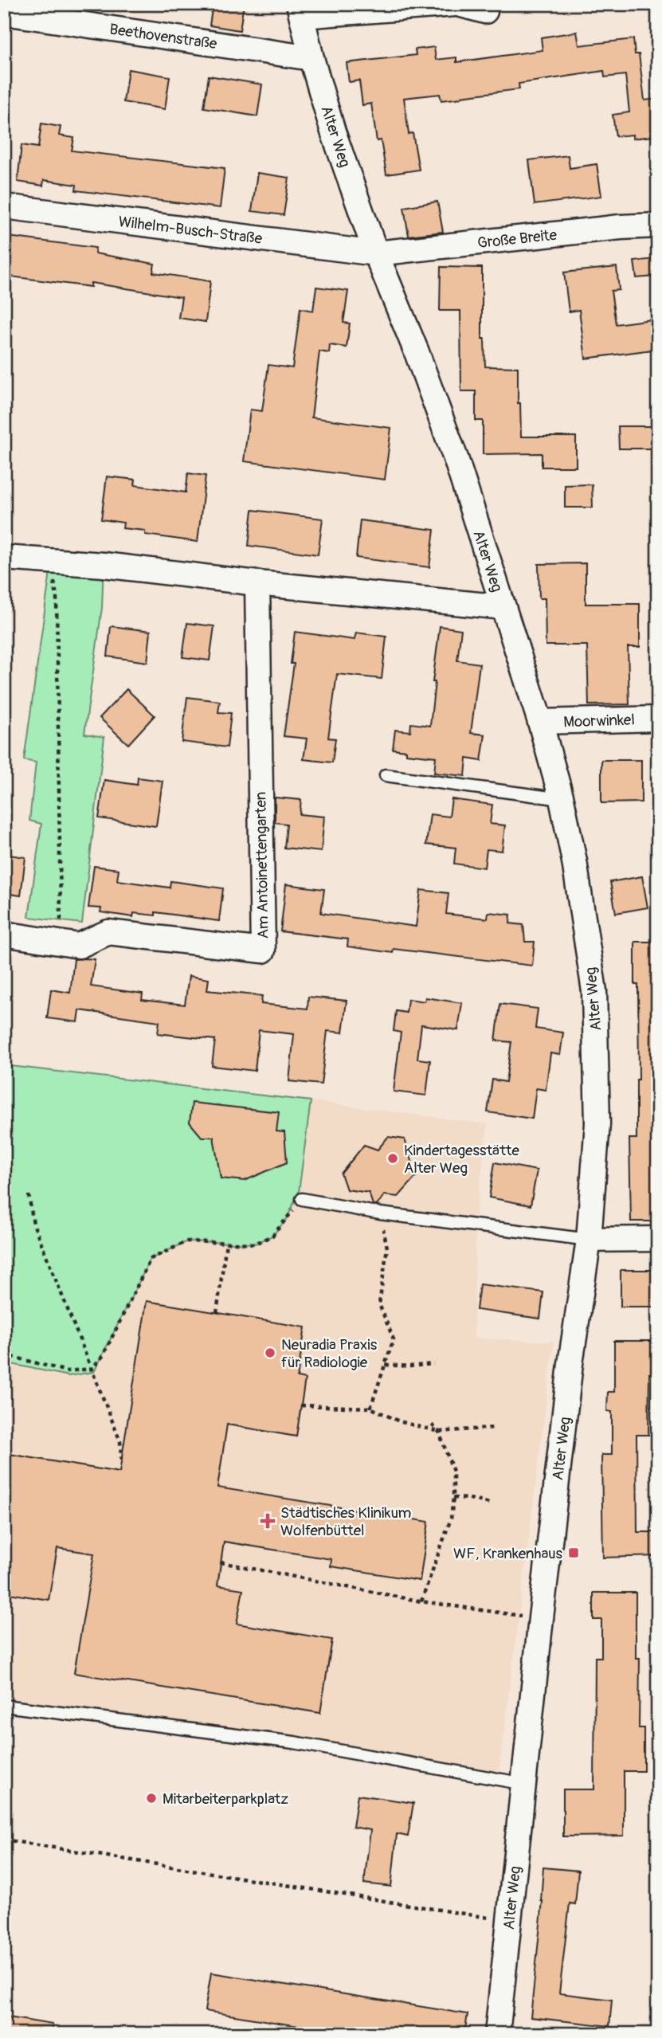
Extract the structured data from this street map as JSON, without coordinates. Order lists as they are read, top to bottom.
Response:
{
  "streets": {
    "street": [
      "Beethovenstraße",
      "Alter Weg",
      "Wilhelm-Busch-Straße",
      "Große Breite",
      "Moorwinkel",
      "Am Antoinettengarten"
    ]
  },
  "crossings": [
    ["Beethovenstraße", "Alter Weg"],
    ["Alter Weg", "Wilhelm-Busch-Straße"],
    ["Alter Weg", "Große Breite"],
    ["Alter Weg", "Moorwinkel"],
    ["Wilhelm-Busch-Straße", "Große Breite"]
  ],
  "places": {
    "other": ["Kindertagesstätte Alter Weg", "Neuradia Praxis für Radiologie", "Mitarbeiterparkplatz"],
    "health": ["Städtisches Klinikum Wolfenbüttel"],
    "transit": ["WF, Krankenhaus"]
  }
}
